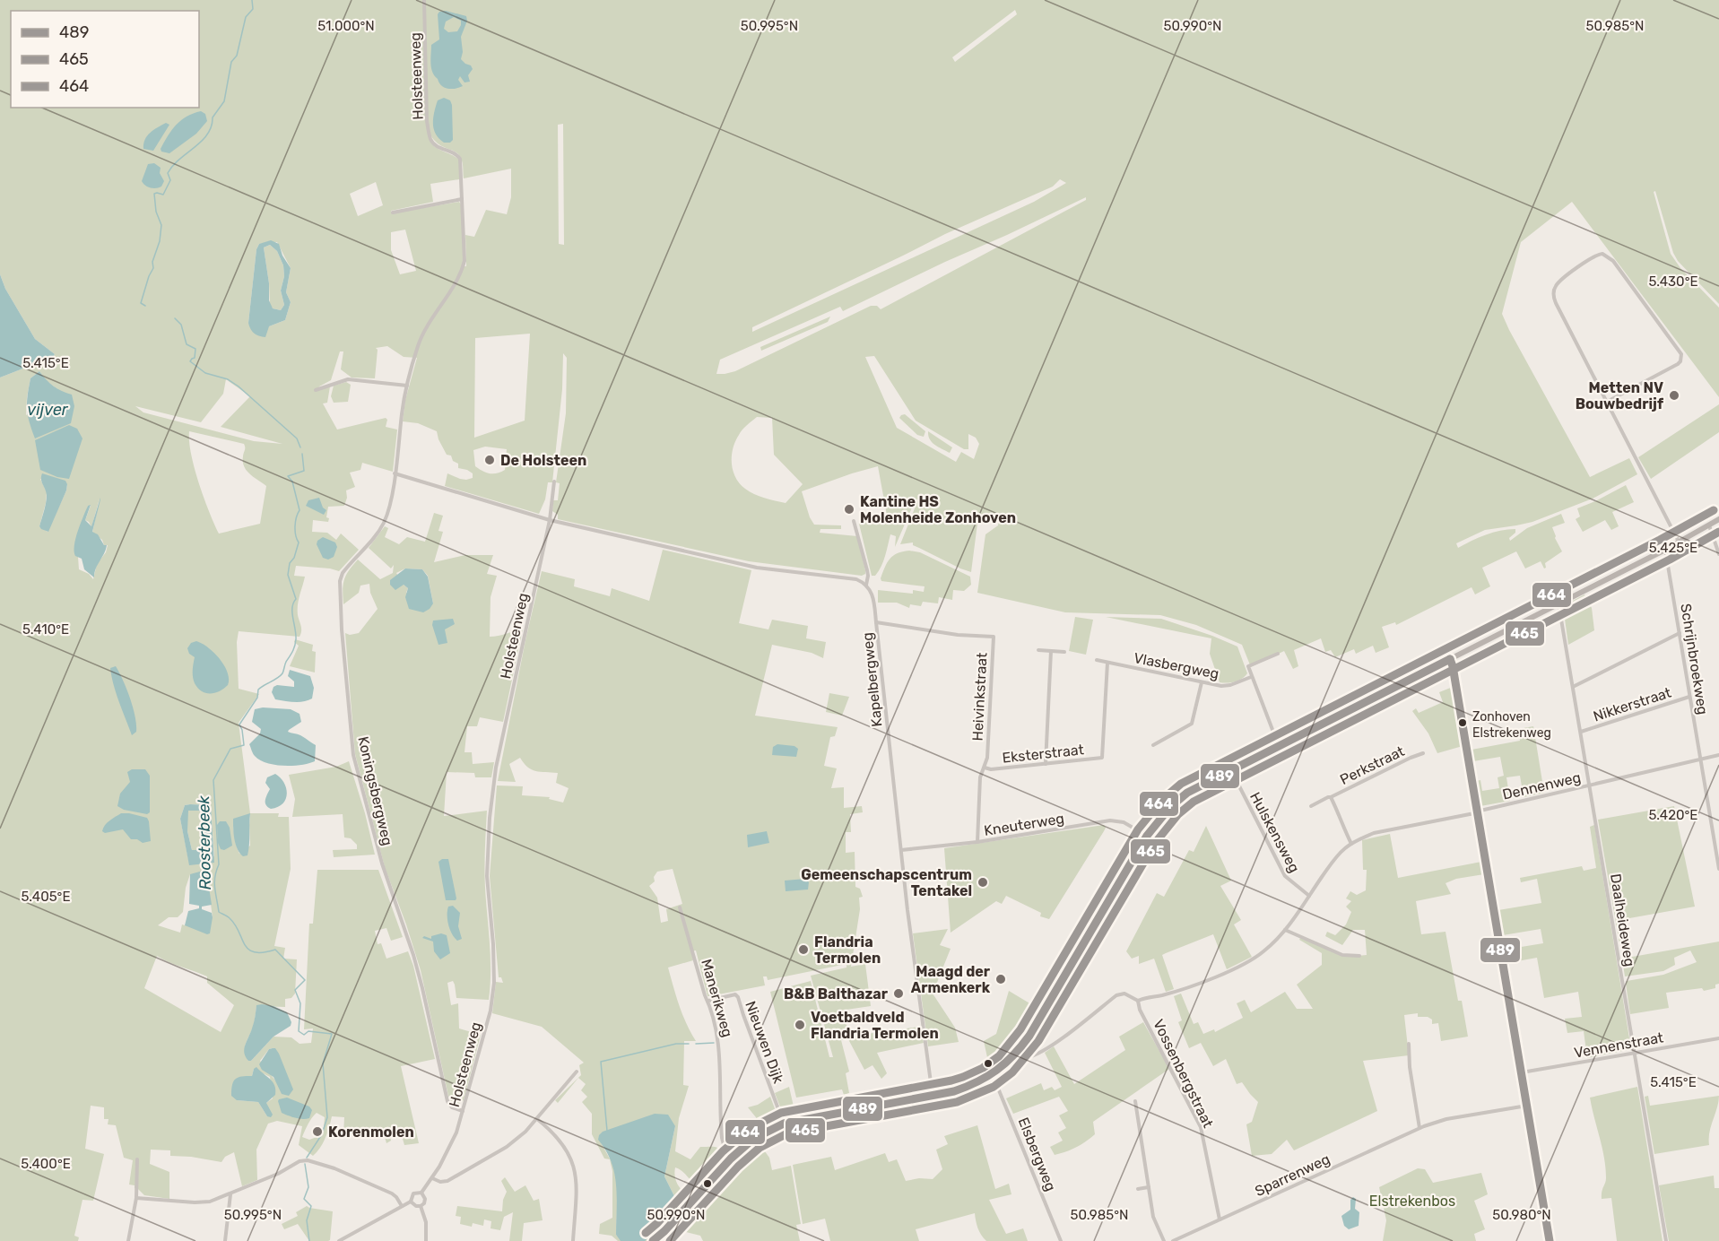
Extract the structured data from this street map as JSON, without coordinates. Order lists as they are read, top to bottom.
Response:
{
  "streets": {
    "street": [
      "Holsteenweg",
      "Schrijnbroekweg",
      "Vlasbergweg",
      "Kapelbergweg",
      "Heivinkstraat",
      "Nikkerstraat",
      "Eksterstraat",
      "Perkstraat",
      "Dennenweg",
      "Koningsbergweg",
      "Kneuterweg",
      "Hulskensweg",
      "Daalheideweg",
      "Manerikweg",
      "Nieuwen Dijk",
      "Vennenstraat",
      "Vossenbergstraat",
      "Elsbergweg",
      "Sparrenweg"
    ]
  },
  "crossings": [
    ["Holsteenweg", "Koningsbergweg"],
    ["Schrijnbroekweg", "Nikkerstraat"],
    ["Schrijnbroekweg", "Dennenweg"],
    ["Vlasbergweg", "Eksterstraat"],
    ["Kapelbergweg", "Heivinkstraat"],
    ["Kapelbergweg", "Kneuterweg"],
    ["Heivinkstraat", "Eksterstraat"],
    ["Heivinkstraat", "Kneuterweg"],
    ["Nikkerstraat", "Daalheideweg"],
    ["Perkstraat", "Dennenweg"],
    ["Dennenweg", "Hulskensweg"],
    ["Dennenweg", "Daalheideweg"],
    ["Dennenweg", "Vossenbergstraat"],
    ["Daalheideweg", "Vennenstraat"],
    ["Manerikweg", "Nieuwen Dijk"],
    ["Vossenbergstraat", "Sparrenweg"]
  ],
  "water": ["vijver", "Roosterbeek"],
  "parks": ["Elstrekenbos"],
  "places": [
    "Metten NV Bouwbedrijf",
    "De Holsteen",
    "Kantine HS Molenheide Zonhoven",
    "Zonhoven Elstrekenweg",
    "Gemeenschapscentrum Tentakel",
    "Flandria Termolen",
    "Maagd der Armenkerk",
    "B&B Balthazar",
    "Voetbaldveld Flandria Termolen",
    "Korenmolen"
  ],
  "lines": ["transit line 464", "transit line 465", "transit line 489"],
  "legend": ["489", "465", "464"],
  "coordinates": [
    "51.000°N",
    "50.995°N",
    "50.990°N",
    "50.985°N",
    "5.430°E",
    "5.415°E",
    "5.425°E",
    "5.410°E",
    "5.420°E",
    "5.405°E",
    "5.400°E",
    "50.980°N"
  ]
}
